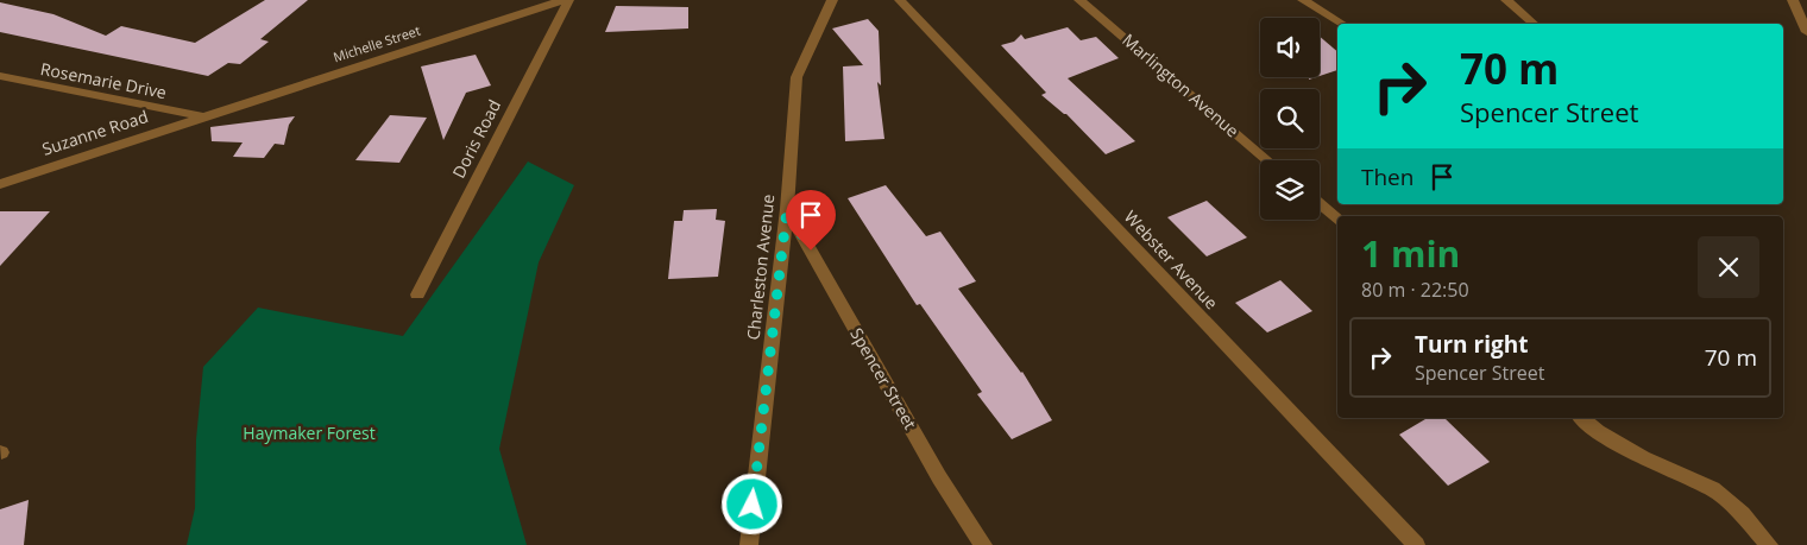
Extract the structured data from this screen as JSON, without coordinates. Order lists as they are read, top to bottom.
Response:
{
  "streets": {
    "street": [
      "Michelle Street",
      "Rosemarie Drive",
      "Marlington Avenue",
      "Suzanne Road",
      "Doris Road",
      "Webster Avenue",
      "Charleston Avenue",
      "Spencer Street"
    ]
  },
  "crossings": [
    ["Michelle Street", "Rosemarie Drive"],
    ["Michelle Street", "Suzanne Road"],
    ["Rosemarie Drive", "Suzanne Road"],
    ["Charleston Avenue", "Spencer Street"]
  ],
  "parks": ["Haymaker Forest"],
  "page": {
    "turn": ["70 m", "Spencer Street"],
    "then": "Then",
    "heading": ["1 min", "80 m · 22:50"],
    "list": [
      {
        "name": "Turn right",
        "note": "Spencer Street",
        "value": "70 m"
      }
    ]
  }
}
